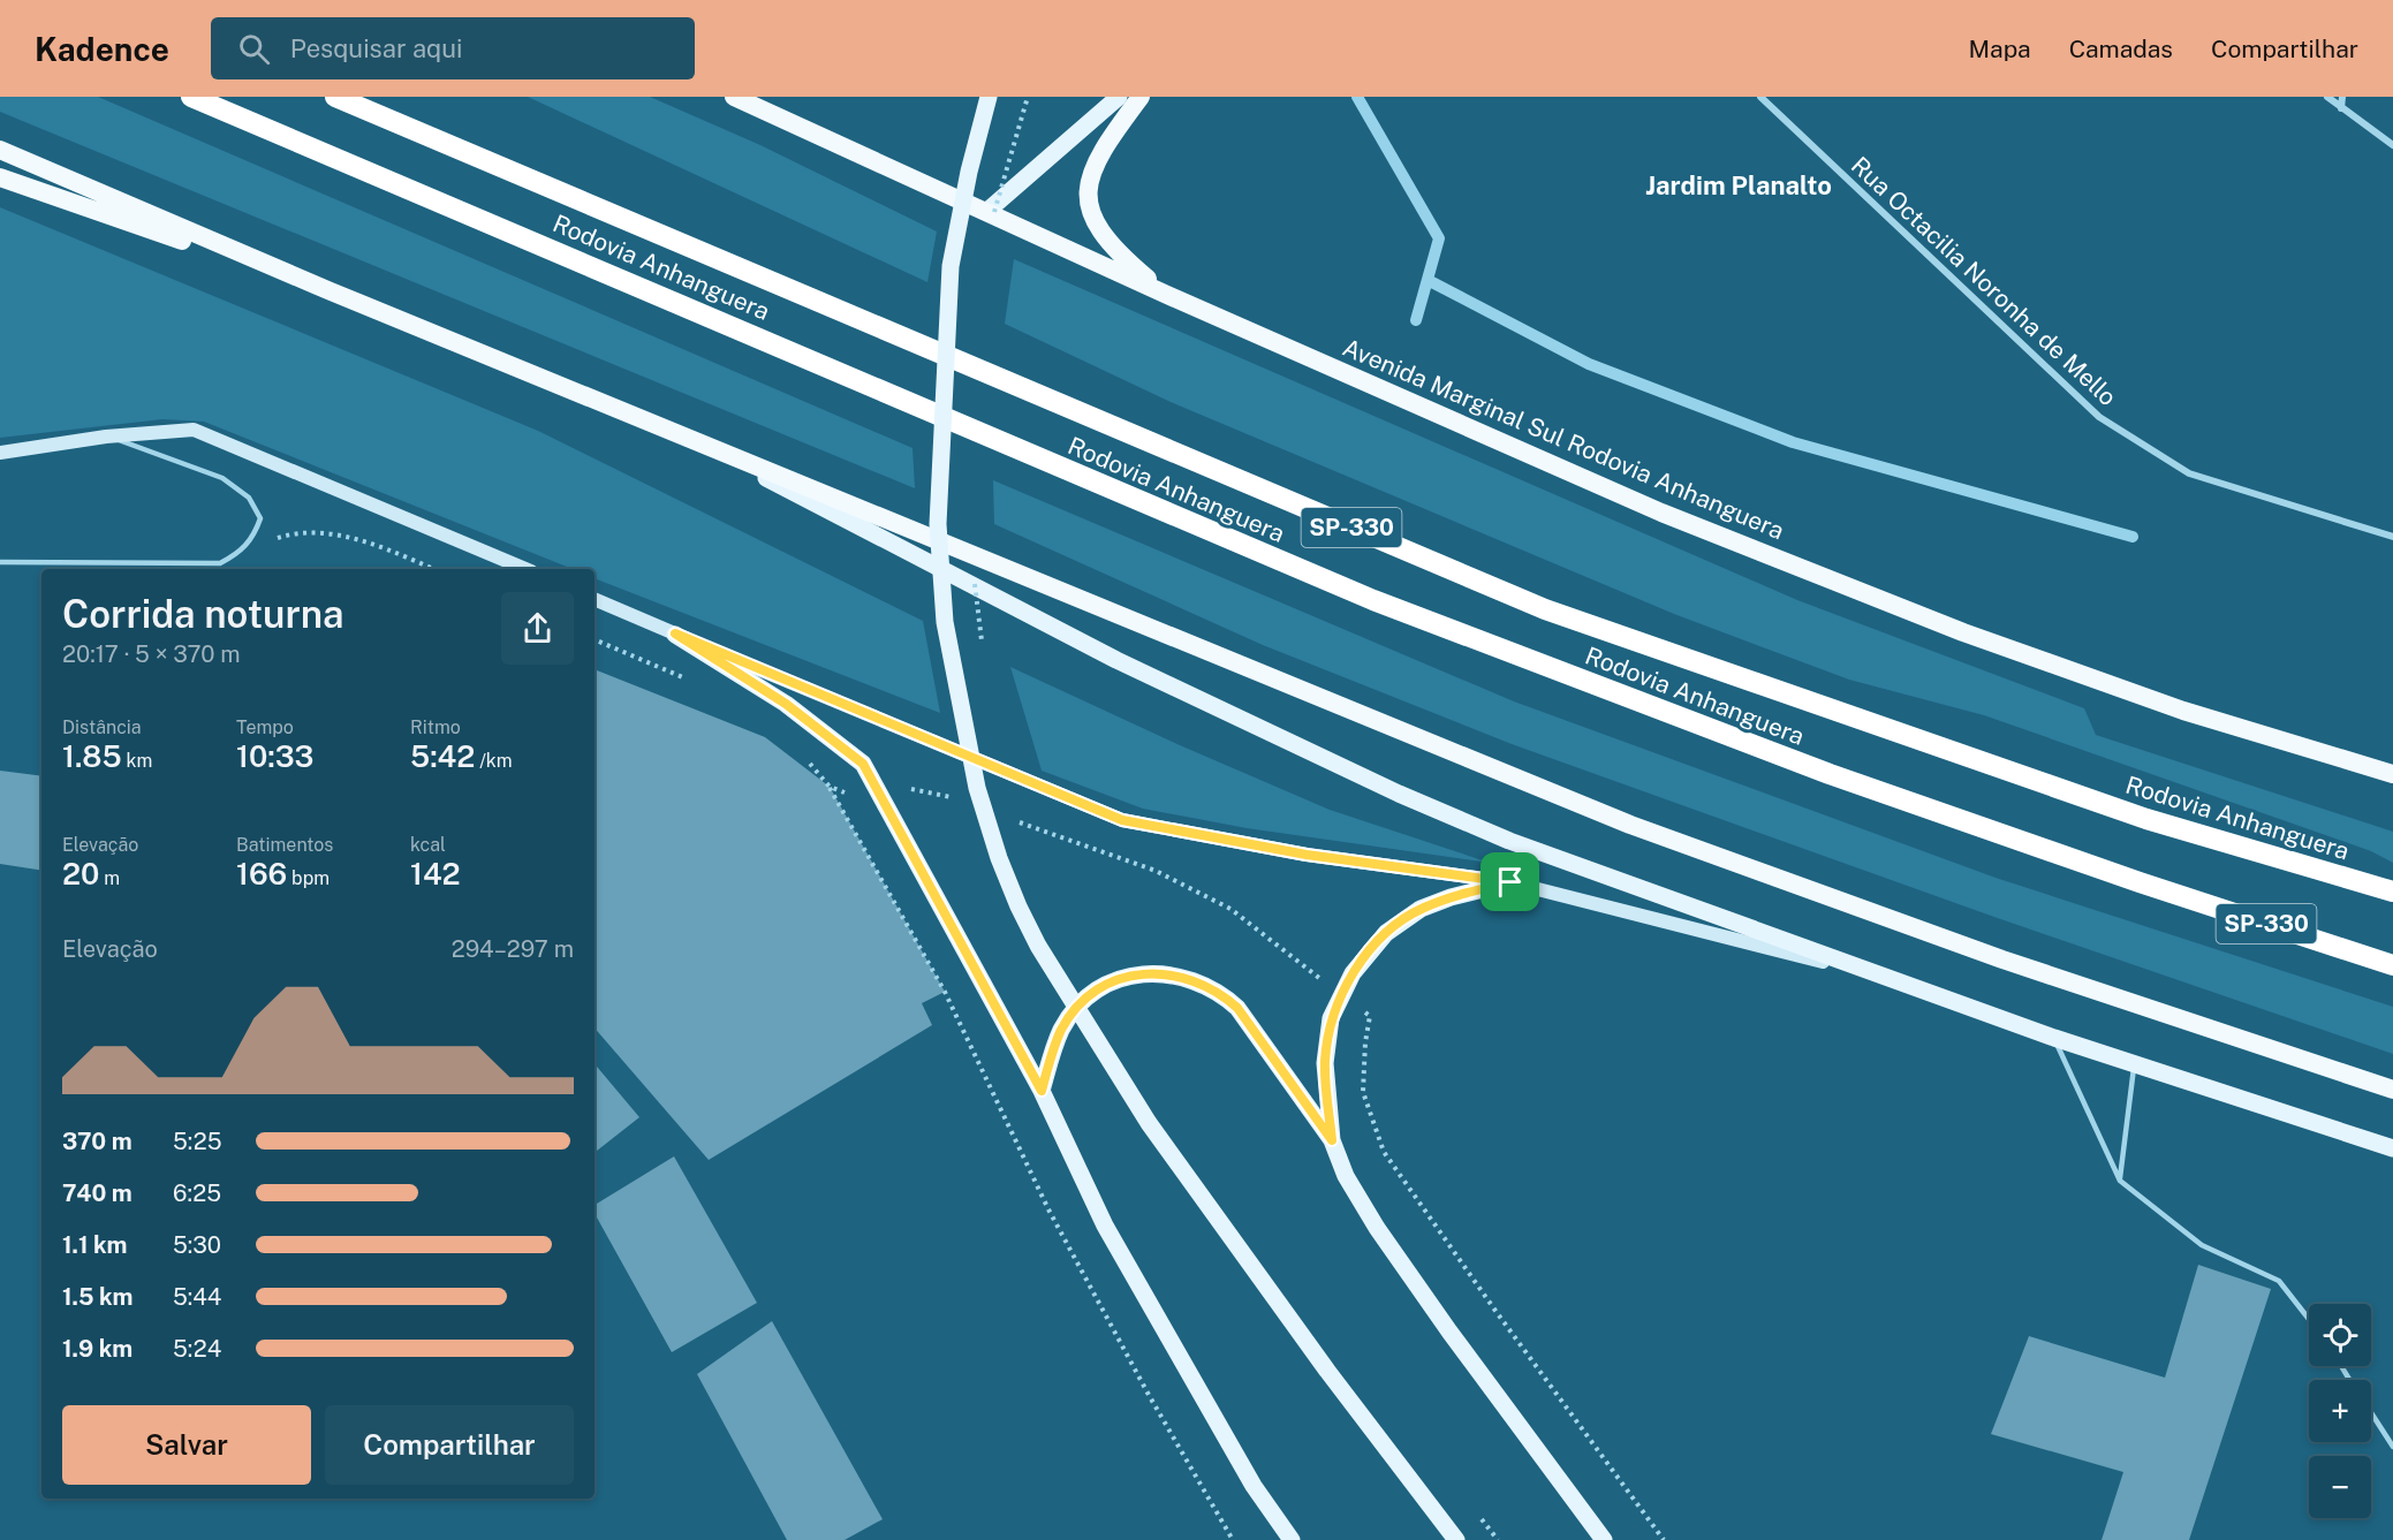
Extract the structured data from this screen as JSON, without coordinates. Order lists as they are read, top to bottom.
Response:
{
  "streets": {
    "highway": ["Rodovia Anhanguera", "Avenida Marginal Sul Rodovia Anhanguera", "SP-330"],
    "street": ["Rua Octacilia Noronha de Mello"]
  },
  "districts": ["Jardim Planalto"],
  "page": {
    "header": "Kadence",
    "search": "Pesquisar aqui",
    "nav": ["Mapa", "Camadas", "Compartilhar"],
    "heading": ["Corrida noturna", "20:17 · 5 × 370 m"],
    "stats": [
      ["Distância", "1.85 km"],
      ["Tempo", "10:33"],
      ["Ritmo", "5:42 /km"],
      ["Elevação", "20 m"],
      ["Batimentos", "166 bpm"],
      ["kcal", "142"]
    ],
    "chart": ["Elevação", "294–297 m"],
    "list": [
      {
        "name": "370 m",
        "note": "5:25"
      },
      {
        "name": "740 m",
        "note": "6:25"
      },
      {
        "name": "1.1 km",
        "note": "5:30"
      },
      {
        "name": "1.5 km",
        "note": "5:44"
      },
      {
        "name": "1.9 km",
        "note": "5:24"
      }
    ],
    "map_buttons": ["+", "−"],
    "buttons": ["Salvar", "Compartilhar"]
  }
}
